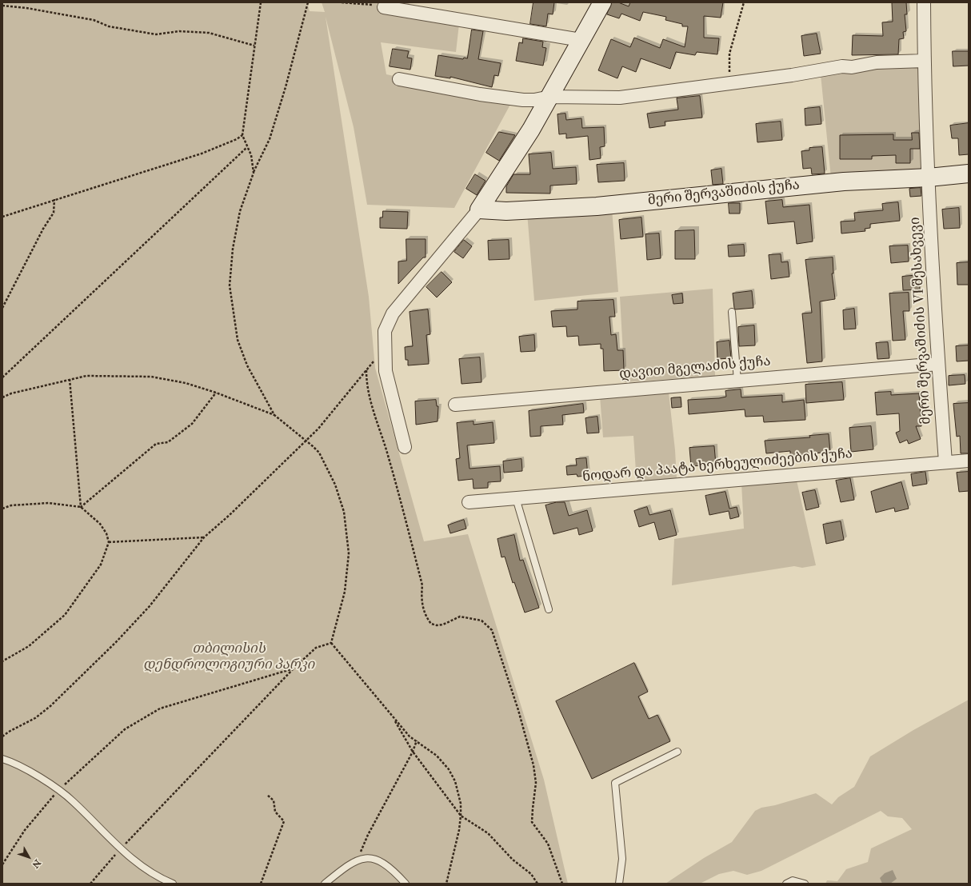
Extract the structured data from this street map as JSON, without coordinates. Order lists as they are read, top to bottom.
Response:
{
  "streets": {
    "street": [
      "მერი შერვაშიძის ქუჩა",
      "მერი შერვაშიძის VI შესახვევი",
      "დავით მგელაძის ქუჩა",
      "ნოდარ და პაატა ხერხეულიძეების ქუჩა"
    ]
  },
  "crossings": [
    ["მერი შერვაშიძის ქუჩა", "მერი შერვაშიძის VI შესახვევი"],
    ["მერი შერვაშიძის VI შესახვევი", "დავით მგელაძის ქუჩა"],
    ["მერი შერვაშიძის VI შესახვევი", "ნოდარ და პაატა ხერხეულიძეების ქუჩა"]
  ],
  "parks": ["თბილისის დენდროლოგიური პარკი"],
  "north": "bottom right"
}
